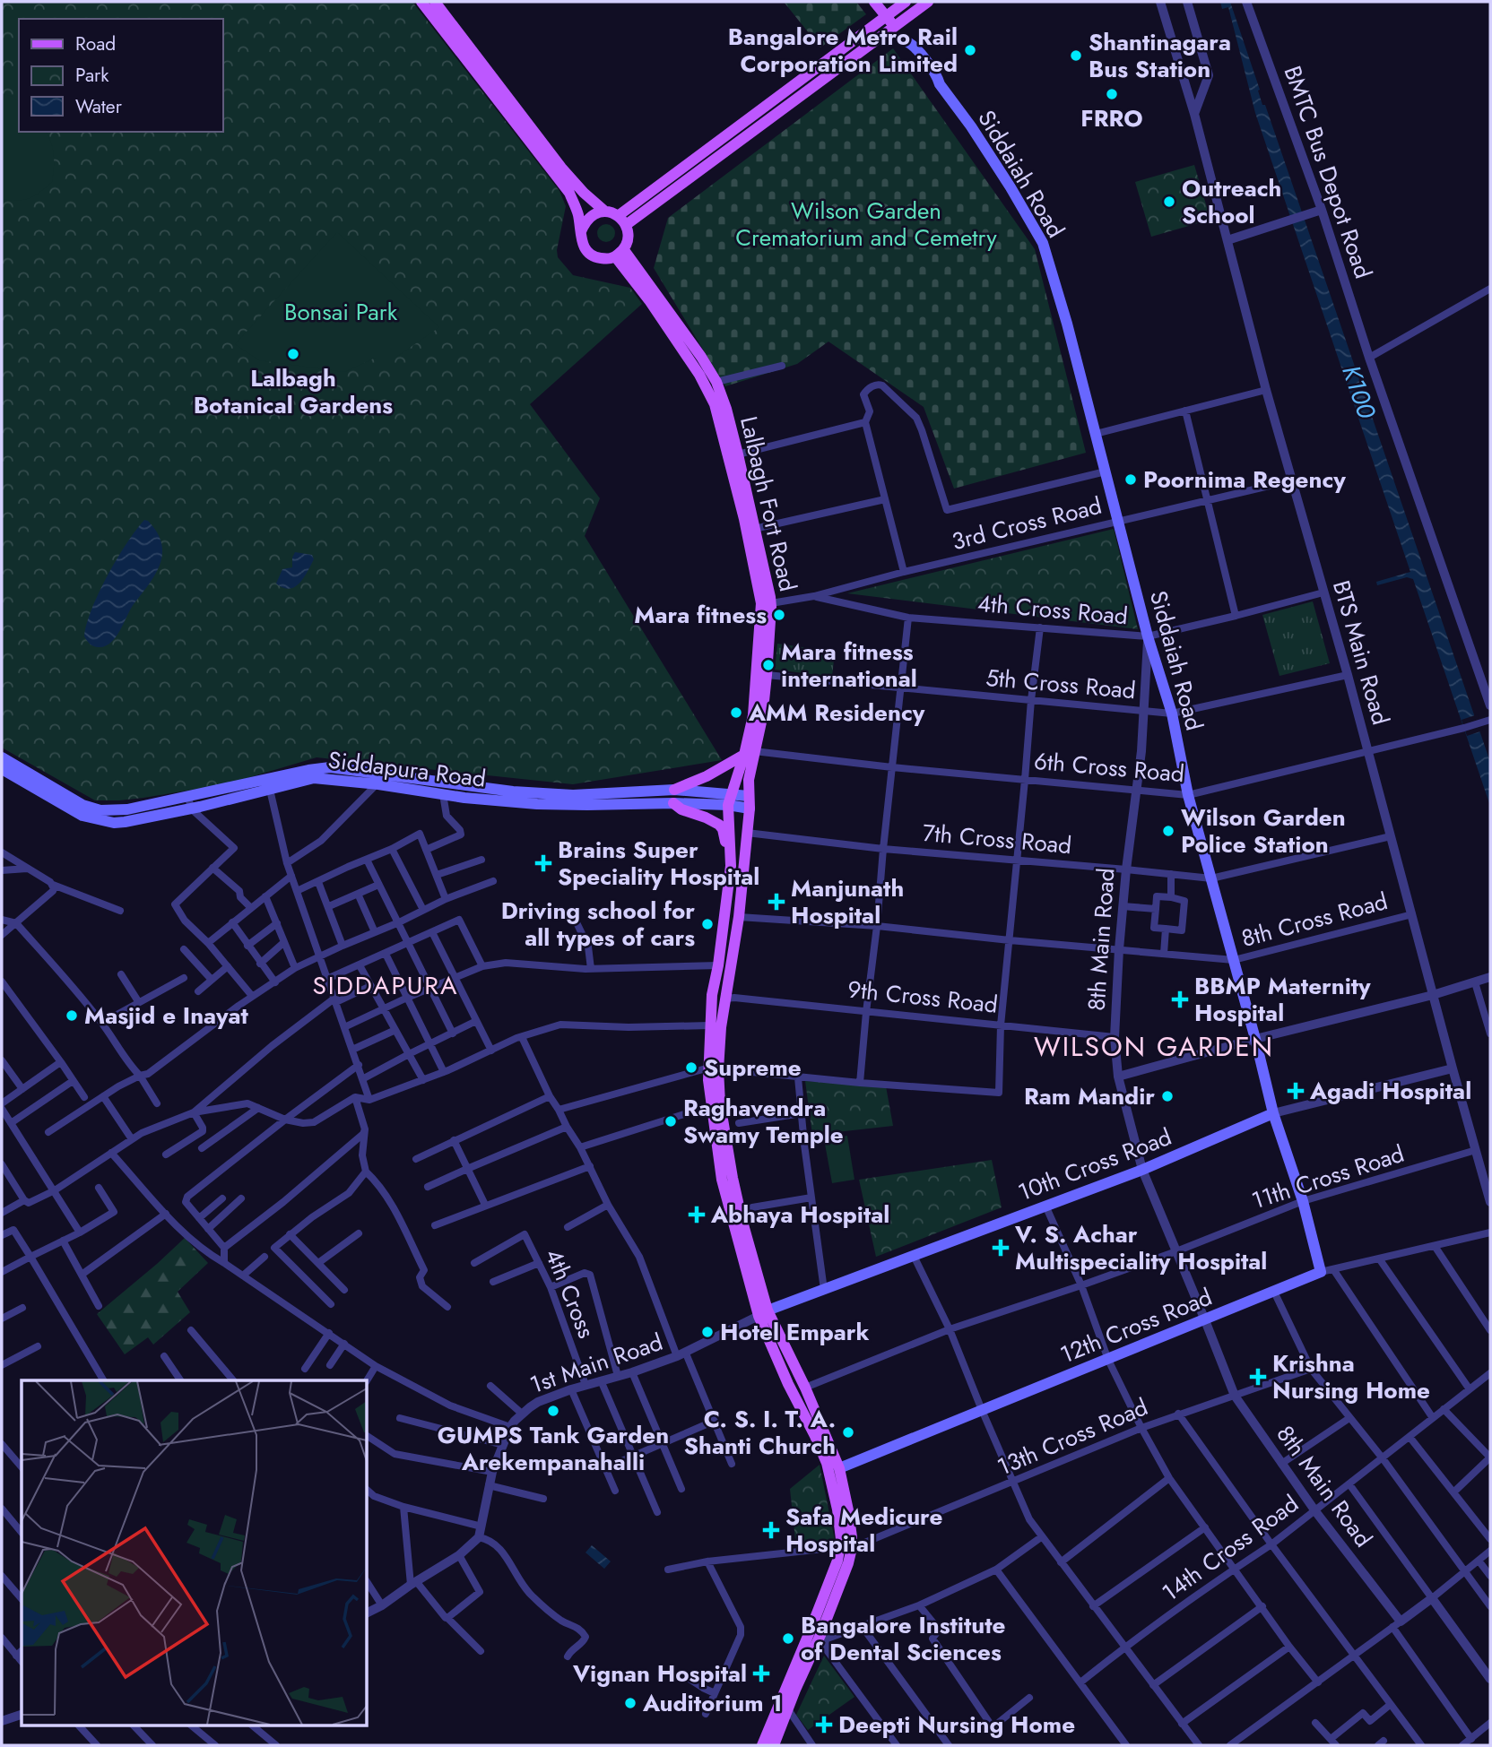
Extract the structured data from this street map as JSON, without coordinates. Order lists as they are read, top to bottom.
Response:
{
  "streets": {
    "main road": [
      "Siddaiah Road",
      "Lalbagh Fort Road",
      "Siddapura Road",
      "10th Cross Road",
      "12th Cross Road"
    ],
    "street": [
      "BMTC Bus Depot Road",
      "3rd Cross Road",
      "4th Cross Road",
      "BTS Main Road",
      "5th Cross Road",
      "6th Cross Road",
      "7th Cross Road",
      "8th Cross Road",
      "8th Main Road",
      "9th Cross Road",
      "11th Cross Road",
      "4th Cross",
      "1st Main Road",
      "13th Cross Road",
      "14th Cross Road"
    ]
  },
  "crossings": [
    ["Siddaiah Road", "3rd Cross Road"],
    ["Siddaiah Road", "4th Cross Road"],
    ["Siddaiah Road", "5th Cross Road"],
    ["Siddaiah Road", "6th Cross Road"],
    ["Siddaiah Road", "7th Cross Road"],
    ["Siddaiah Road", "8th Cross Road"],
    ["Siddaiah Road", "8th Main Road"],
    ["Siddaiah Road", "10th Cross Road"],
    ["Siddaiah Road", "11th Cross Road"],
    ["Siddaiah Road", "12th Cross Road"],
    ["Lalbagh Fort Road", "3rd Cross Road"],
    ["Lalbagh Fort Road", "5th Cross Road"],
    ["Lalbagh Fort Road", "6th Cross Road"],
    ["Lalbagh Fort Road", "Siddapura Road"],
    ["Lalbagh Fort Road", "7th Cross Road"],
    ["Lalbagh Fort Road", "8th Cross Road"],
    ["Lalbagh Fort Road", "9th Cross Road"],
    ["Lalbagh Fort Road", "10th Cross Road"],
    ["Lalbagh Fort Road", "1st Main Road"],
    ["3rd Cross Road", "4th Cross Road"],
    ["3rd Cross Road", "BTS Main Road"],
    ["4th Cross Road", "BTS Main Road"],
    ["4th Cross Road", "8th Main Road"],
    ["BTS Main Road", "5th Cross Road"],
    ["BTS Main Road", "6th Cross Road"],
    ["BTS Main Road", "7th Cross Road"],
    ["BTS Main Road", "8th Cross Road"],
    ["BTS Main Road", "10th Cross Road"],
    ["BTS Main Road", "11th Cross Road"],
    ["5th Cross Road", "8th Main Road"],
    ["6th Cross Road", "8th Main Road"],
    ["7th Cross Road", "8th Main Road"],
    ["8th Cross Road", "8th Main Road"],
    ["8th Main Road", "9th Cross Road"],
    ["8th Main Road", "10th Cross Road"],
    ["8th Main Road", "11th Cross Road"],
    ["8th Main Road", "12th Cross Road"],
    ["8th Main Road", "13th Cross Road"],
    ["8th Main Road", "14th Cross Road"],
    ["10th Cross Road", "1st Main Road"],
    ["4th Cross", "1st Main Road"]
  ],
  "districts": ["SIDDAPURA", "WILSON GARDEN"],
  "water": ["K100"],
  "parks": ["Wilson Garden Crematorium and Cemetry", "Bonsai Park"],
  "places": {
    "other": [
      "Bangalore Metro Rail Corporation Limited",
      "Shantinagara Bus Station",
      "FRRO",
      "Outreach School",
      "Lalbagh Botanical Gardens",
      "Poornima Regency",
      "Mara fitness",
      "Mara fitness international",
      "AMM Residency",
      "Wilson Garden Police Station",
      "Driving school for all types of cars",
      "Masjid e Inayat",
      "Supreme",
      "Ram Mandir",
      "Raghavendra Swamy Temple",
      "Hotel Empark",
      "GUMPS Tank Garden Arekempanahalli",
      "C. S. I. T. A. Shanti Church",
      "Bangalore Institute of Dental Sciences",
      "Auditorium 1"
    ],
    "health": [
      "Brains Super Speciality Hospital",
      "Manjunath Hospital",
      "BBMP Maternity Hospital",
      "Agadi Hospital",
      "Abhaya Hospital",
      "V. S. Achar Multispeciality Hospital",
      "Krishna Nursing Home",
      "Safa Medicure Hospital",
      "Vignan Hospital",
      "Deepti Nursing Home"
    ]
  },
  "legend": ["Road", "Park", "Water"]
}
